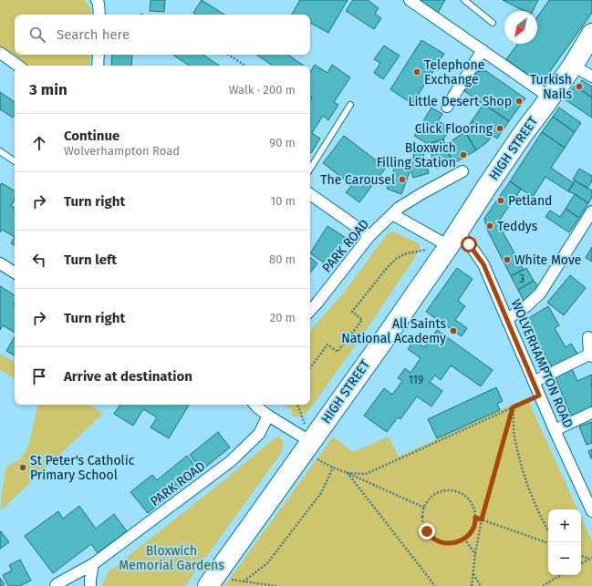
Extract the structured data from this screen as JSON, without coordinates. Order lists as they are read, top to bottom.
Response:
{
  "streets": {
    "highway": ["HIGH STREET"],
    "street": ["PARK ROAD", "WOLVERHAMPTON ROAD"]
  },
  "crossings": [
    ["HIGH STREET", "WOLVERHAMPTON ROAD"]
  ],
  "parks": ["Bloxwich Memorial Gardens"],
  "places": [
    "Telephone Exchange",
    "Turkish Nails",
    "Little Desert Shop",
    "Click Flooring",
    "Bloxwich Filling Station",
    "The Carousel",
    "Petland",
    "Teddys",
    "White Move",
    "All Saints National Academy",
    "St Peter's Catholic Primary School"
  ],
  "house_numbers": ["3", "119"],
  "north": "bottom left",
  "page": {
    "search": "Search here",
    "heading": ["3 min", "Walk · 200 m"],
    "list": [
      ["Continue", "Wolverhampton Road", "90 m"],
      ["Turn right", "10 m"],
      ["Turn left", "80 m"],
      ["Turn right", "20 m"],
      "Arrive at destination"
    ],
    "map_buttons": ["+", "−"]
  }
}
